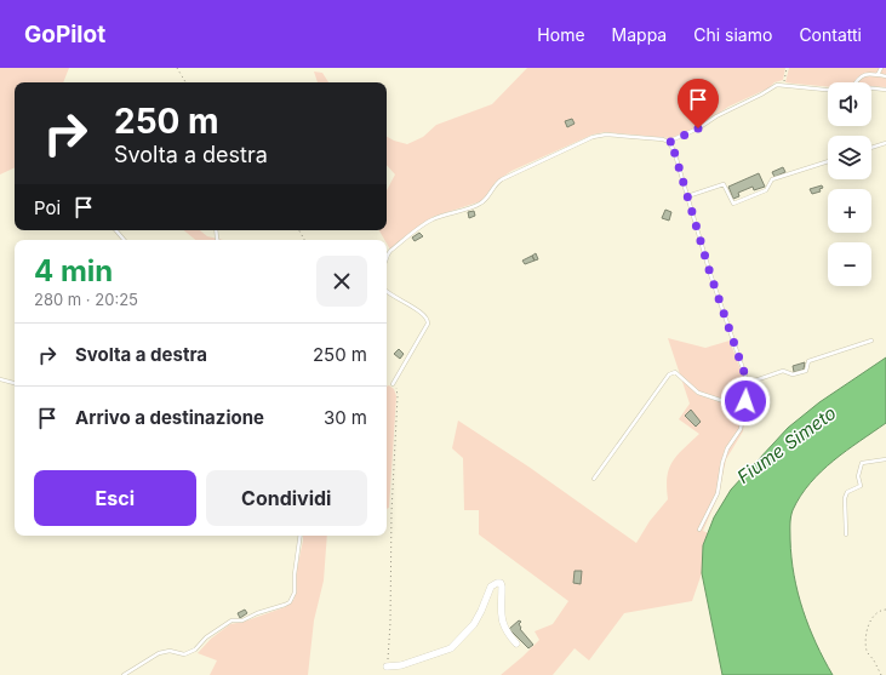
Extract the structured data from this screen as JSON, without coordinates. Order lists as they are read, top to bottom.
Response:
{
  "water": ["Fiume Simeto"],
  "page": {
    "header": "GoPilot",
    "nav": [
      "Home",
      "Mappa",
      "Chi siamo",
      "Contatti"
    ],
    "map_buttons": ["+", "−"],
    "turn": ["250 m", "Svolta a destra"],
    "then": "Poi",
    "heading": ["4 min", "280 m · 20:25"],
    "list": [
      {
        "name": "Svolta a destra",
        "value": "250 m"
      },
      {
        "name": "Arrivo a destinazione",
        "value": "30 m"
      }
    ],
    "buttons": ["Esci", "Condividi"]
  }
}
